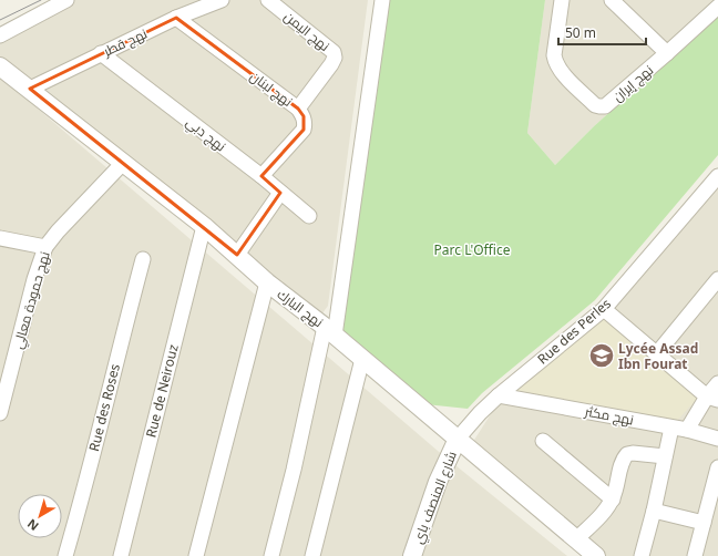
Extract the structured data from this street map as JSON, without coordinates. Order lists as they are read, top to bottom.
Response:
{
  "streets": {
    "street": [
      "نهج اليمن",
      "نهج قطر",
      "نهج إيران",
      "نهج لبنان",
      "نهج دبي",
      "نهج حمودة معالي",
      "نهج البارك",
      "Rue des Perles",
      "Rue de Neirouz",
      "Rue des Roses",
      "نهج مكثر",
      "شارع المنصف باي"
    ]
  },
  "crossings": [
    ["نهج اليمن", "نهج لبنان"],
    ["نهج قطر", "نهج لبنان"],
    ["نهج قطر", "نهج دبي"],
    ["نهج قطر", "نهج البارك"],
    ["نهج لبنان", "نهج دبي"],
    ["نهج حمودة معالي", "نهج البارك"],
    ["نهج البارك", "Rue des Perles"],
    ["نهج البارك", "Rue de Neirouz"],
    ["نهج البارك", "شارع المنصف باي"],
    ["Rue des Perles", "نهج مكثر"],
    ["Rue des Perles", "شارع المنصف باي"]
  ],
  "parks": ["Parc L'Office"],
  "places": {
    "school or university": ["Lycée Assad Ibn Fourat"]
  },
  "scale_bar": "50 m",
  "north": "bottom left"
}
